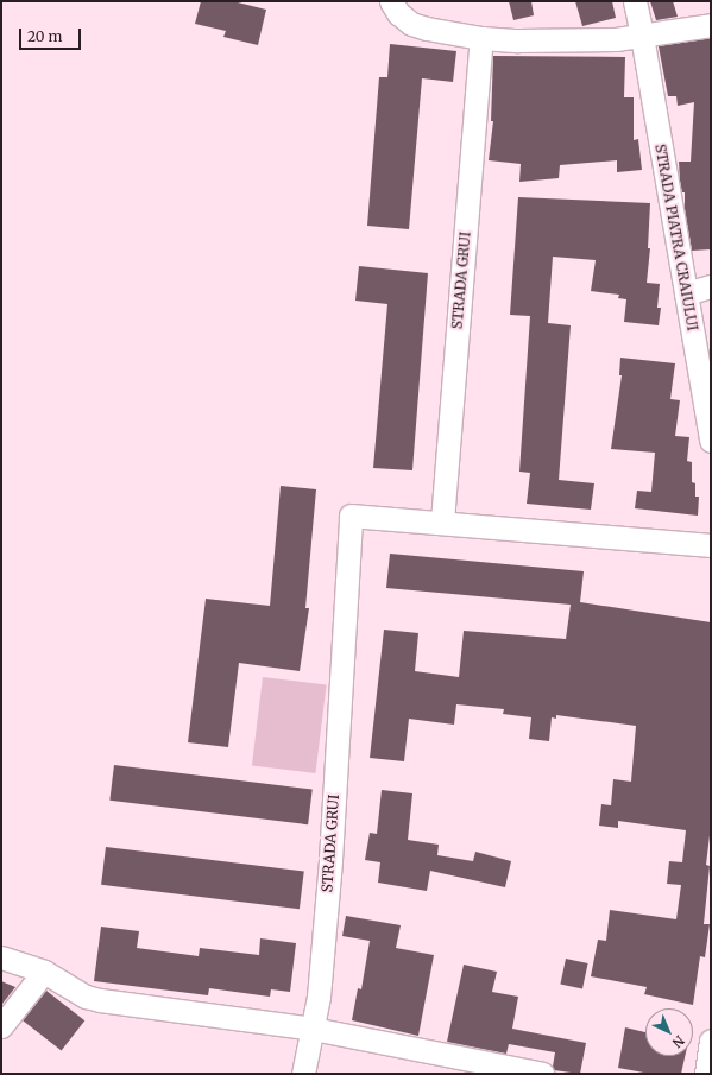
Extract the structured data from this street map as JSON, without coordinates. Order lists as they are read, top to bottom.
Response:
{
  "streets": {
    "street": ["STRADA PIATRA CRAIULUI", "STRADA GRUI"]
  },
  "scale_bar": "20 m",
  "north": "bottom right"
}
